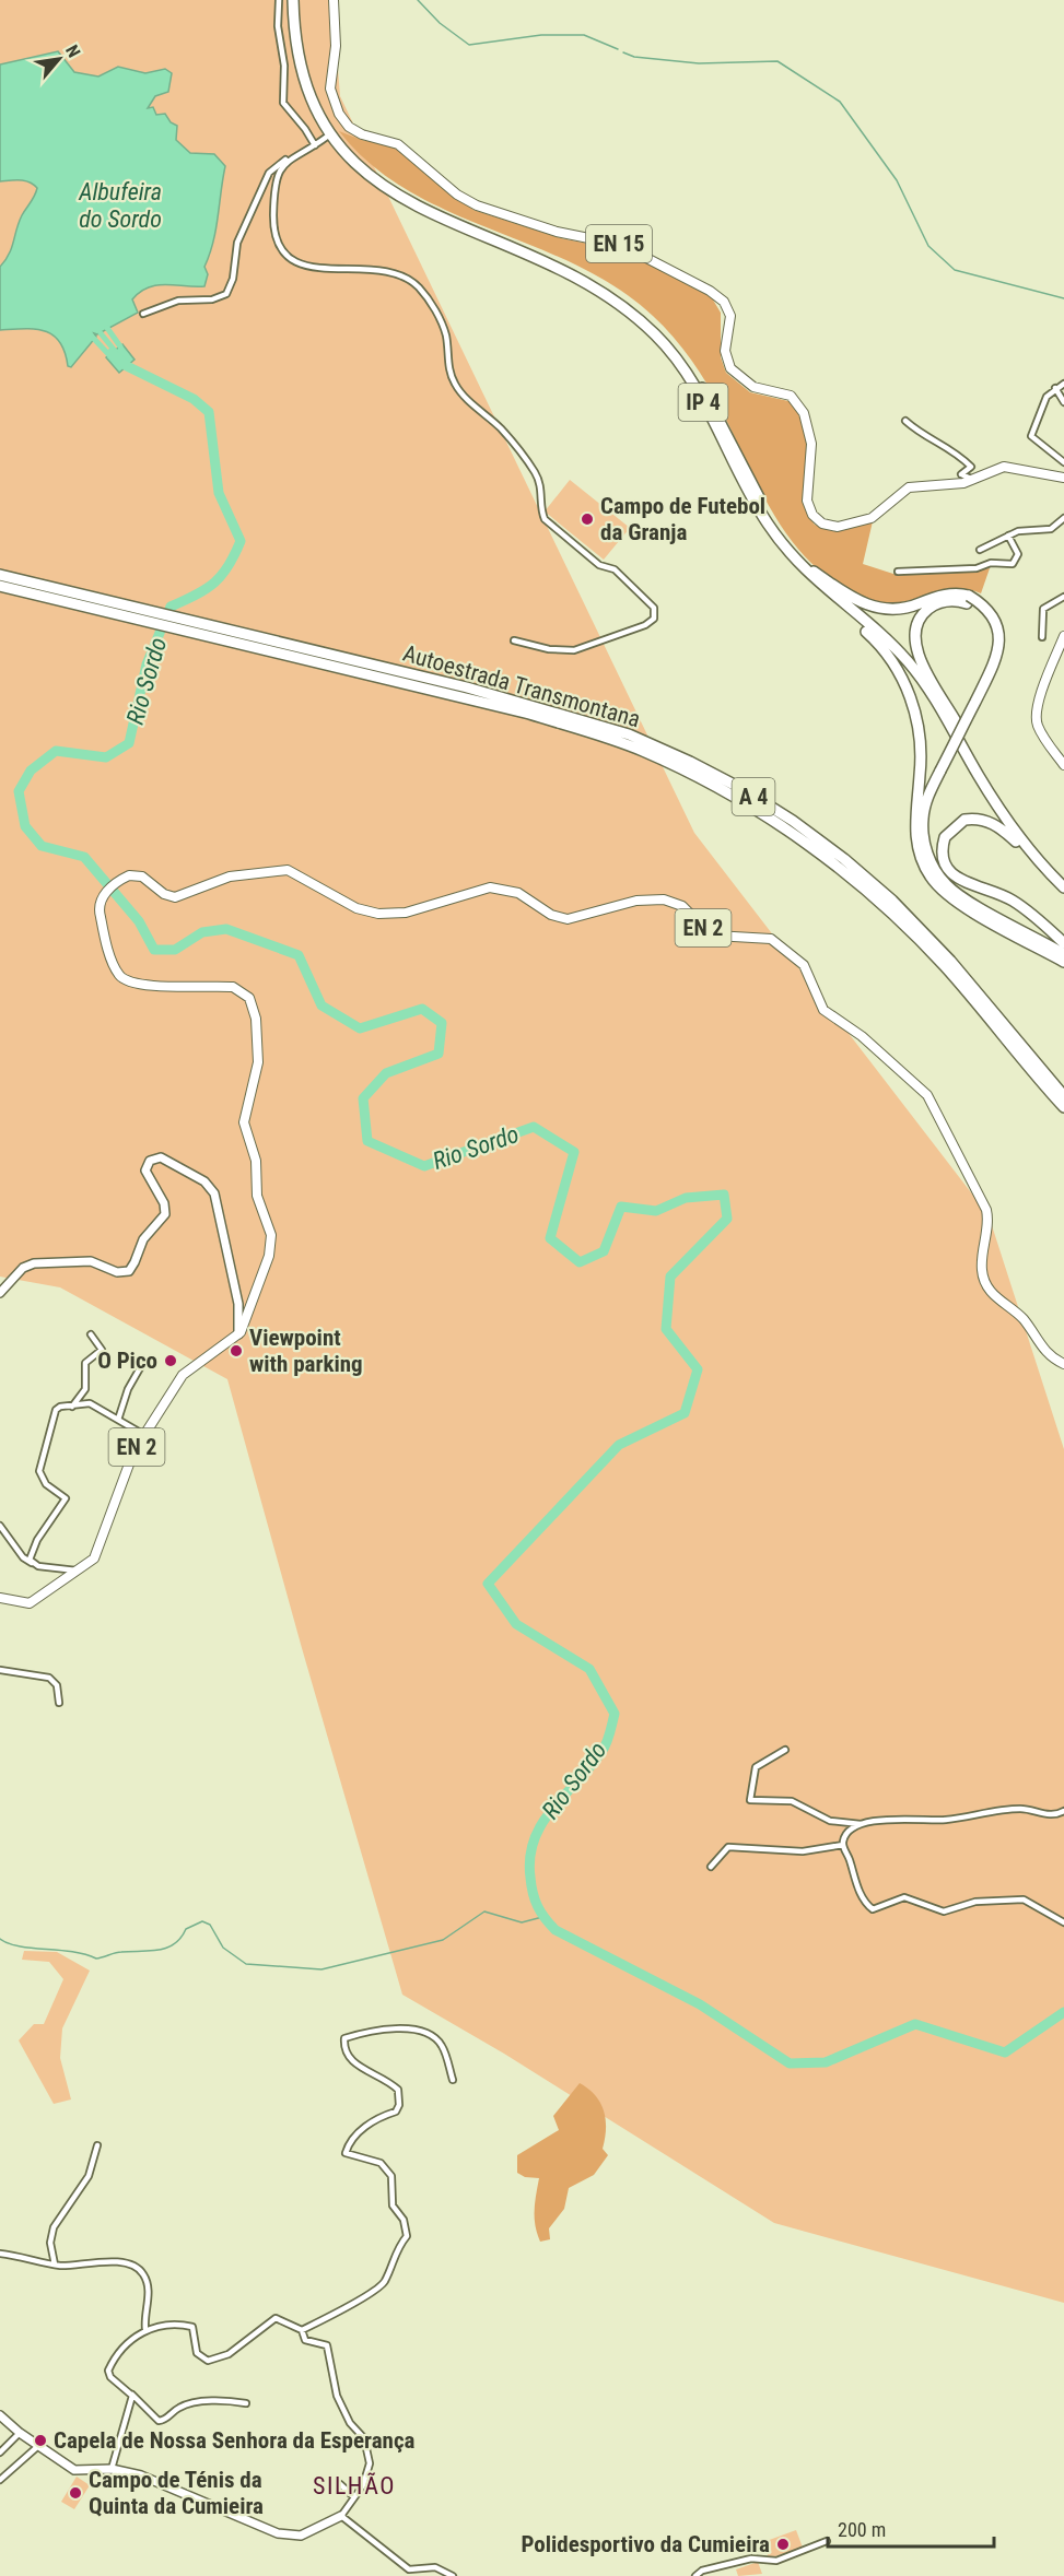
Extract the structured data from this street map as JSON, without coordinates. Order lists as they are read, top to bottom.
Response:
{
  "streets": {
    "highway": ["IP 4", "Autoestrada Transmontana", "A 4"],
    "main road": ["EN 15", "EN 2"]
  },
  "districts": ["SILHÃO"],
  "water": ["Albufeira do Sordo", "Rio Sordo"],
  "places": [
    "Campo de Futebol da Granja",
    "Viewpoint with parking",
    "O Pico",
    "Capela de Nossa Senhora da Esperança",
    "Campo de Ténis da Quinta da Cumieira",
    "Polidesportivo da Cumieira"
  ],
  "scale_bar": "200 m",
  "north": "top right"
}
